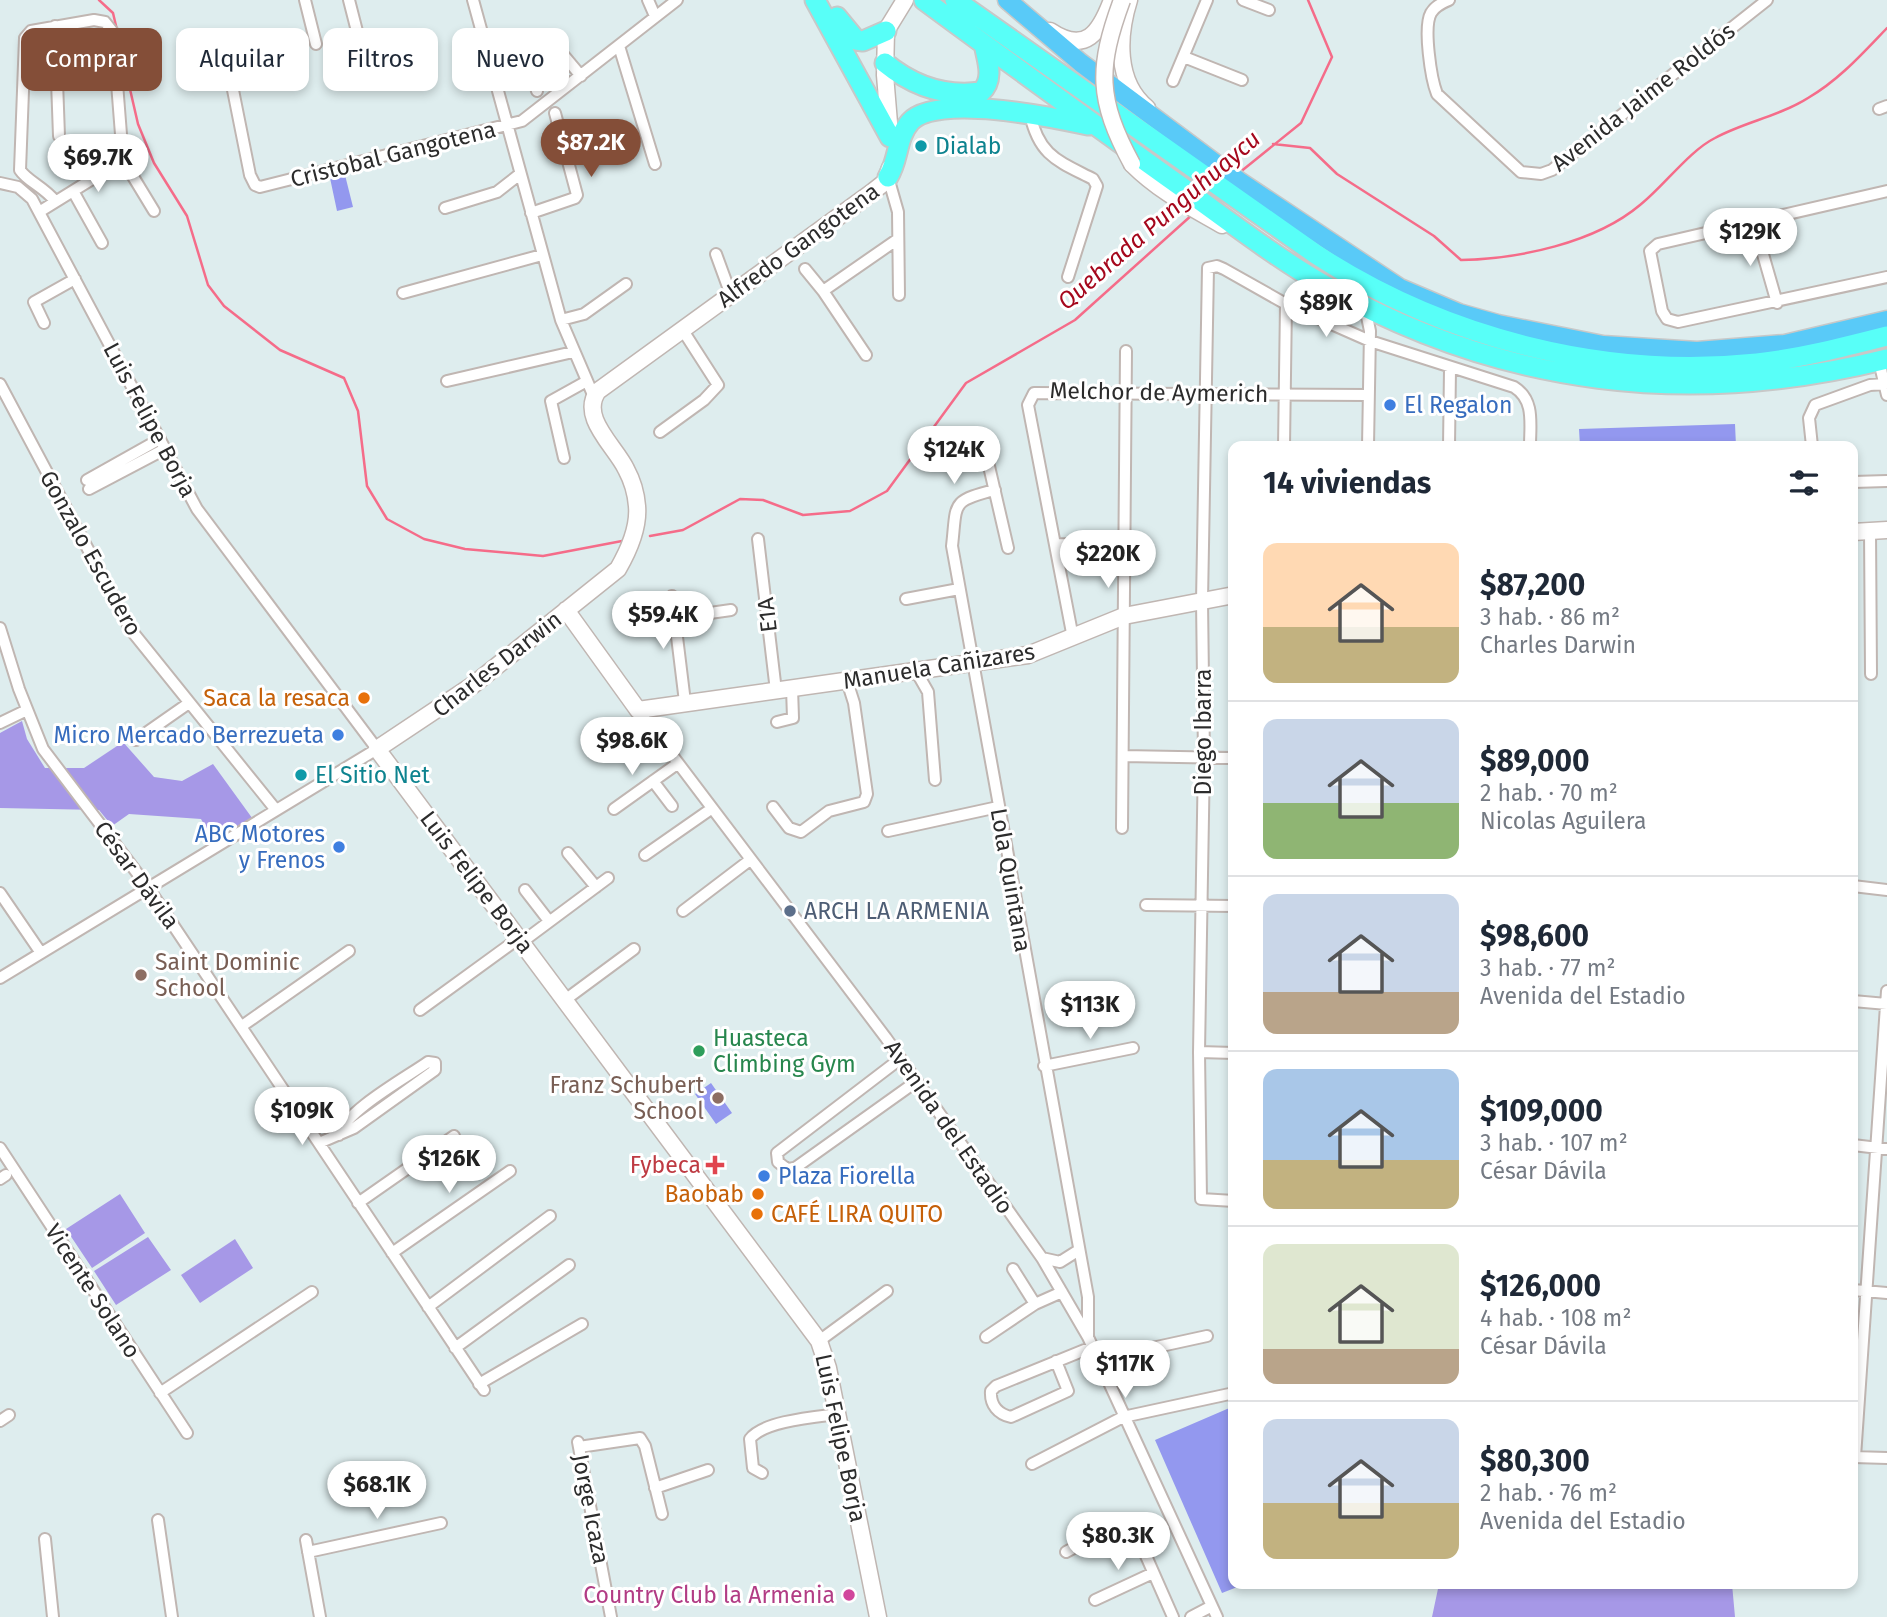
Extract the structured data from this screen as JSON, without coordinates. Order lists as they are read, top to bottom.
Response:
{
  "streets": {
    "street": [
      "Avenida Jaime Roldós",
      "Cristobal Gangotena",
      "Alfredo Gangotena",
      "Melchor de Aymerich",
      "Luis Felipe Borja",
      "Gonzalo Escudero",
      "E1A",
      "Charles Darwin",
      "Manuela Cañizares",
      "Diego Ibarra",
      "César Dávila",
      "Lola Quintana",
      "Avenida del Estadio",
      "Vicente Solano",
      "Jorge Icaza"
    ]
  },
  "crossings": [
    ["Cristobal Gangotena", "Charles Darwin"],
    ["Alfredo Gangotena", "Charles Darwin"],
    ["Melchor de Aymerich", "Manuela Cañizares"],
    ["Melchor de Aymerich", "Diego Ibarra"],
    ["Luis Felipe Borja", "Charles Darwin"],
    ["Gonzalo Escudero", "Charles Darwin"],
    ["E1A", "Manuela Cañizares"],
    ["Charles Darwin", "César Dávila"],
    ["Charles Darwin", "Avenida del Estadio"],
    ["Manuela Cañizares", "Diego Ibarra"],
    ["Manuela Cañizares", "Lola Quintana"],
    ["Manuela Cañizares", "Avenida del Estadio"],
    ["Lola Quintana", "Avenida del Estadio"]
  ],
  "water": ["Quebrada Punguhuaycu"],
  "places": {
    "other": [
      "Dialab",
      "El Regalon",
      "Saca la resaca",
      "Micro Mercado Berrezueta",
      "El Sitio Net",
      "ABC Motores y Frenos",
      "ARCH LA ARMENIA",
      "Saint Dominic School",
      "Huasteca Climbing Gym",
      "Franz Schubert School",
      "Plaza Fiorella",
      "Baobab",
      "CAFÉ LIRA QUITO",
      "Country Club la Armenia"
    ],
    "health": ["Fybeca"]
  },
  "page": {
    "chip": [
      "Comprar",
      "Alquilar",
      "Filtros",
      "Nuevo"
    ],
    "price": [
      "$87.2K",
      "$69.7K",
      "$129K",
      "$89K",
      "$124K",
      "$220K",
      "$59.4K",
      "$98.6K",
      "$113K",
      "$109K",
      "$126K",
      "$117K",
      "$68.1K",
      "$80.3K"
    ],
    "heading": "14 viviendas",
    "list": [
      {
        "name": "$87,200",
        "note": "3 hab. · 86 m² · Charles Darwin"
      },
      {
        "name": "$89,000",
        "note": "2 hab. · 70 m² · Nicolas Aguilera"
      },
      {
        "name": "$98,600",
        "note": "3 hab. · 77 m² · Avenida del Estadio"
      },
      {
        "name": "$109,000",
        "note": "3 hab. · 107 m² · César Dávila"
      },
      {
        "name": "$126,000",
        "note": "4 hab. · 108 m² · César Dávila"
      },
      {
        "name": "$80,300",
        "note": "2 hab. · 76 m² · Avenida del Estadio"
      }
    ]
  }
}
